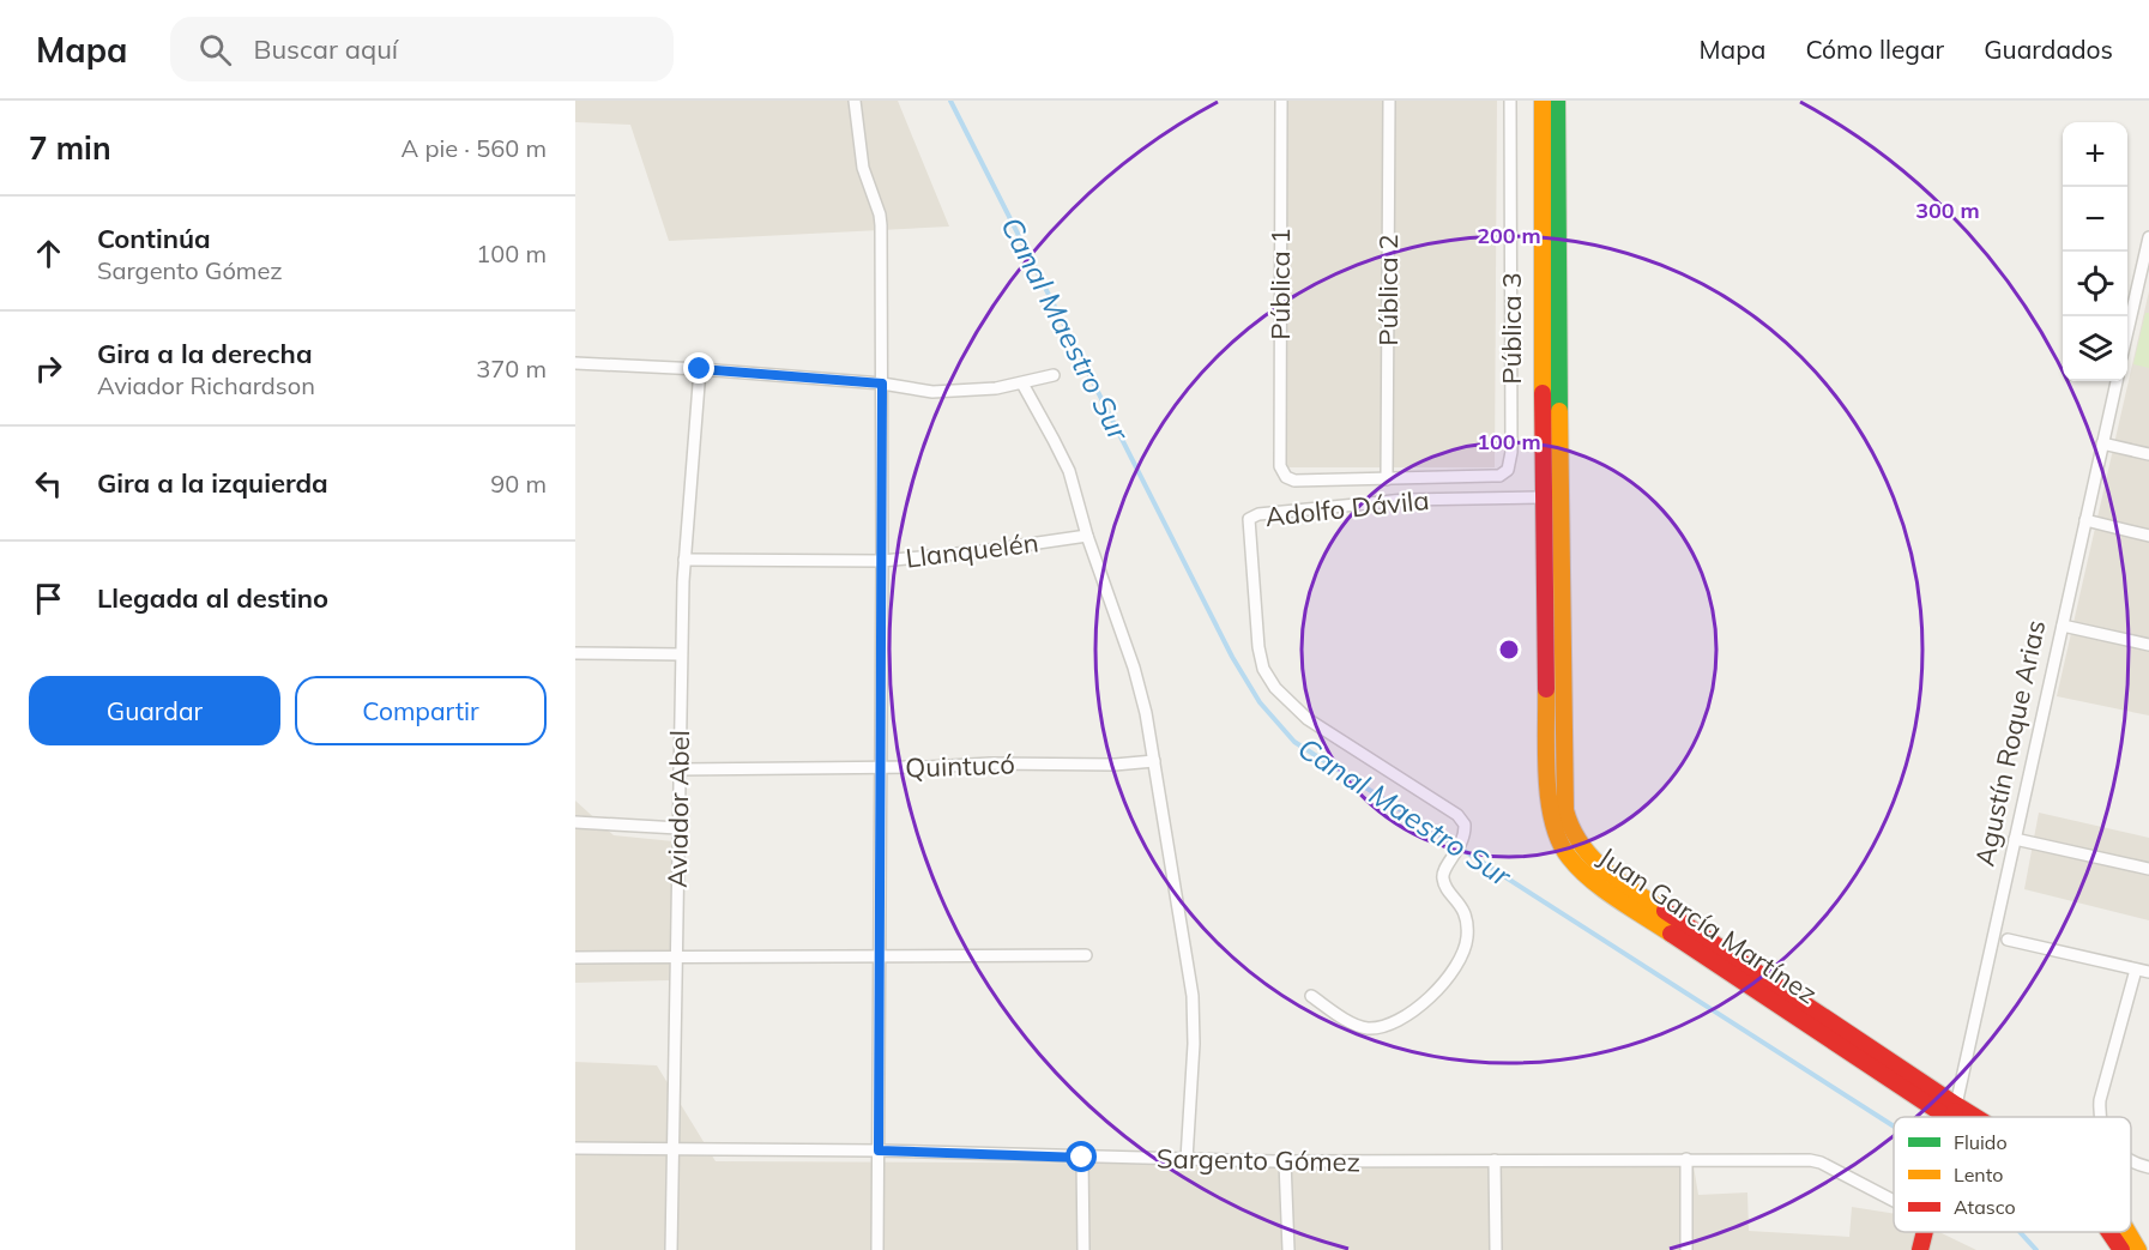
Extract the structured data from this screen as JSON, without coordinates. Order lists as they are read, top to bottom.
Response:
{
  "streets": {
    "main road": ["Juan García Martínez"],
    "street": [
      "Pública 1",
      "Pública 2",
      "Pública 3",
      "Adolfo Dávila",
      "Llanquelén",
      "Agustín Roque Arias",
      "Quintucó",
      "Aviador Abel",
      "Sargento Gómez"
    ]
  },
  "crossings": [
    ["Pública 1", "Pública 2"],
    ["Pública 1", "Pública 3"],
    ["Pública 2", "Pública 3"],
    ["Adolfo Dávila", "Juan García Martínez"],
    ["Llanquelén", "Aviador Abel"],
    ["Agustín Roque Arias", "Juan García Martínez"],
    ["Quintucó", "Aviador Abel"],
    ["Aviador Abel", "Sargento Gómez"]
  ],
  "water": ["Canal Maestro Sur"],
  "legend": ["Fluido", "Lento", "Atasco"],
  "page": {
    "header": "Mapa",
    "search": "Buscar aquí",
    "nav": ["Mapa", "Cómo llegar", "Guardados"],
    "heading": ["7 min", "A pie · 560 m"],
    "map_buttons": ["+", "−"],
    "list": [
      ["Continúa", "Sargento Gómez", "100 m"],
      ["Gira a la derecha", "Aviador Richardson", "370 m"],
      ["Gira a la izquierda", "90 m"],
      "Llegada al destino"
    ],
    "buttons": ["Guardar", "Compartir"]
  },
  "rings": ["300 m", "200 m", "100 m"]
}
